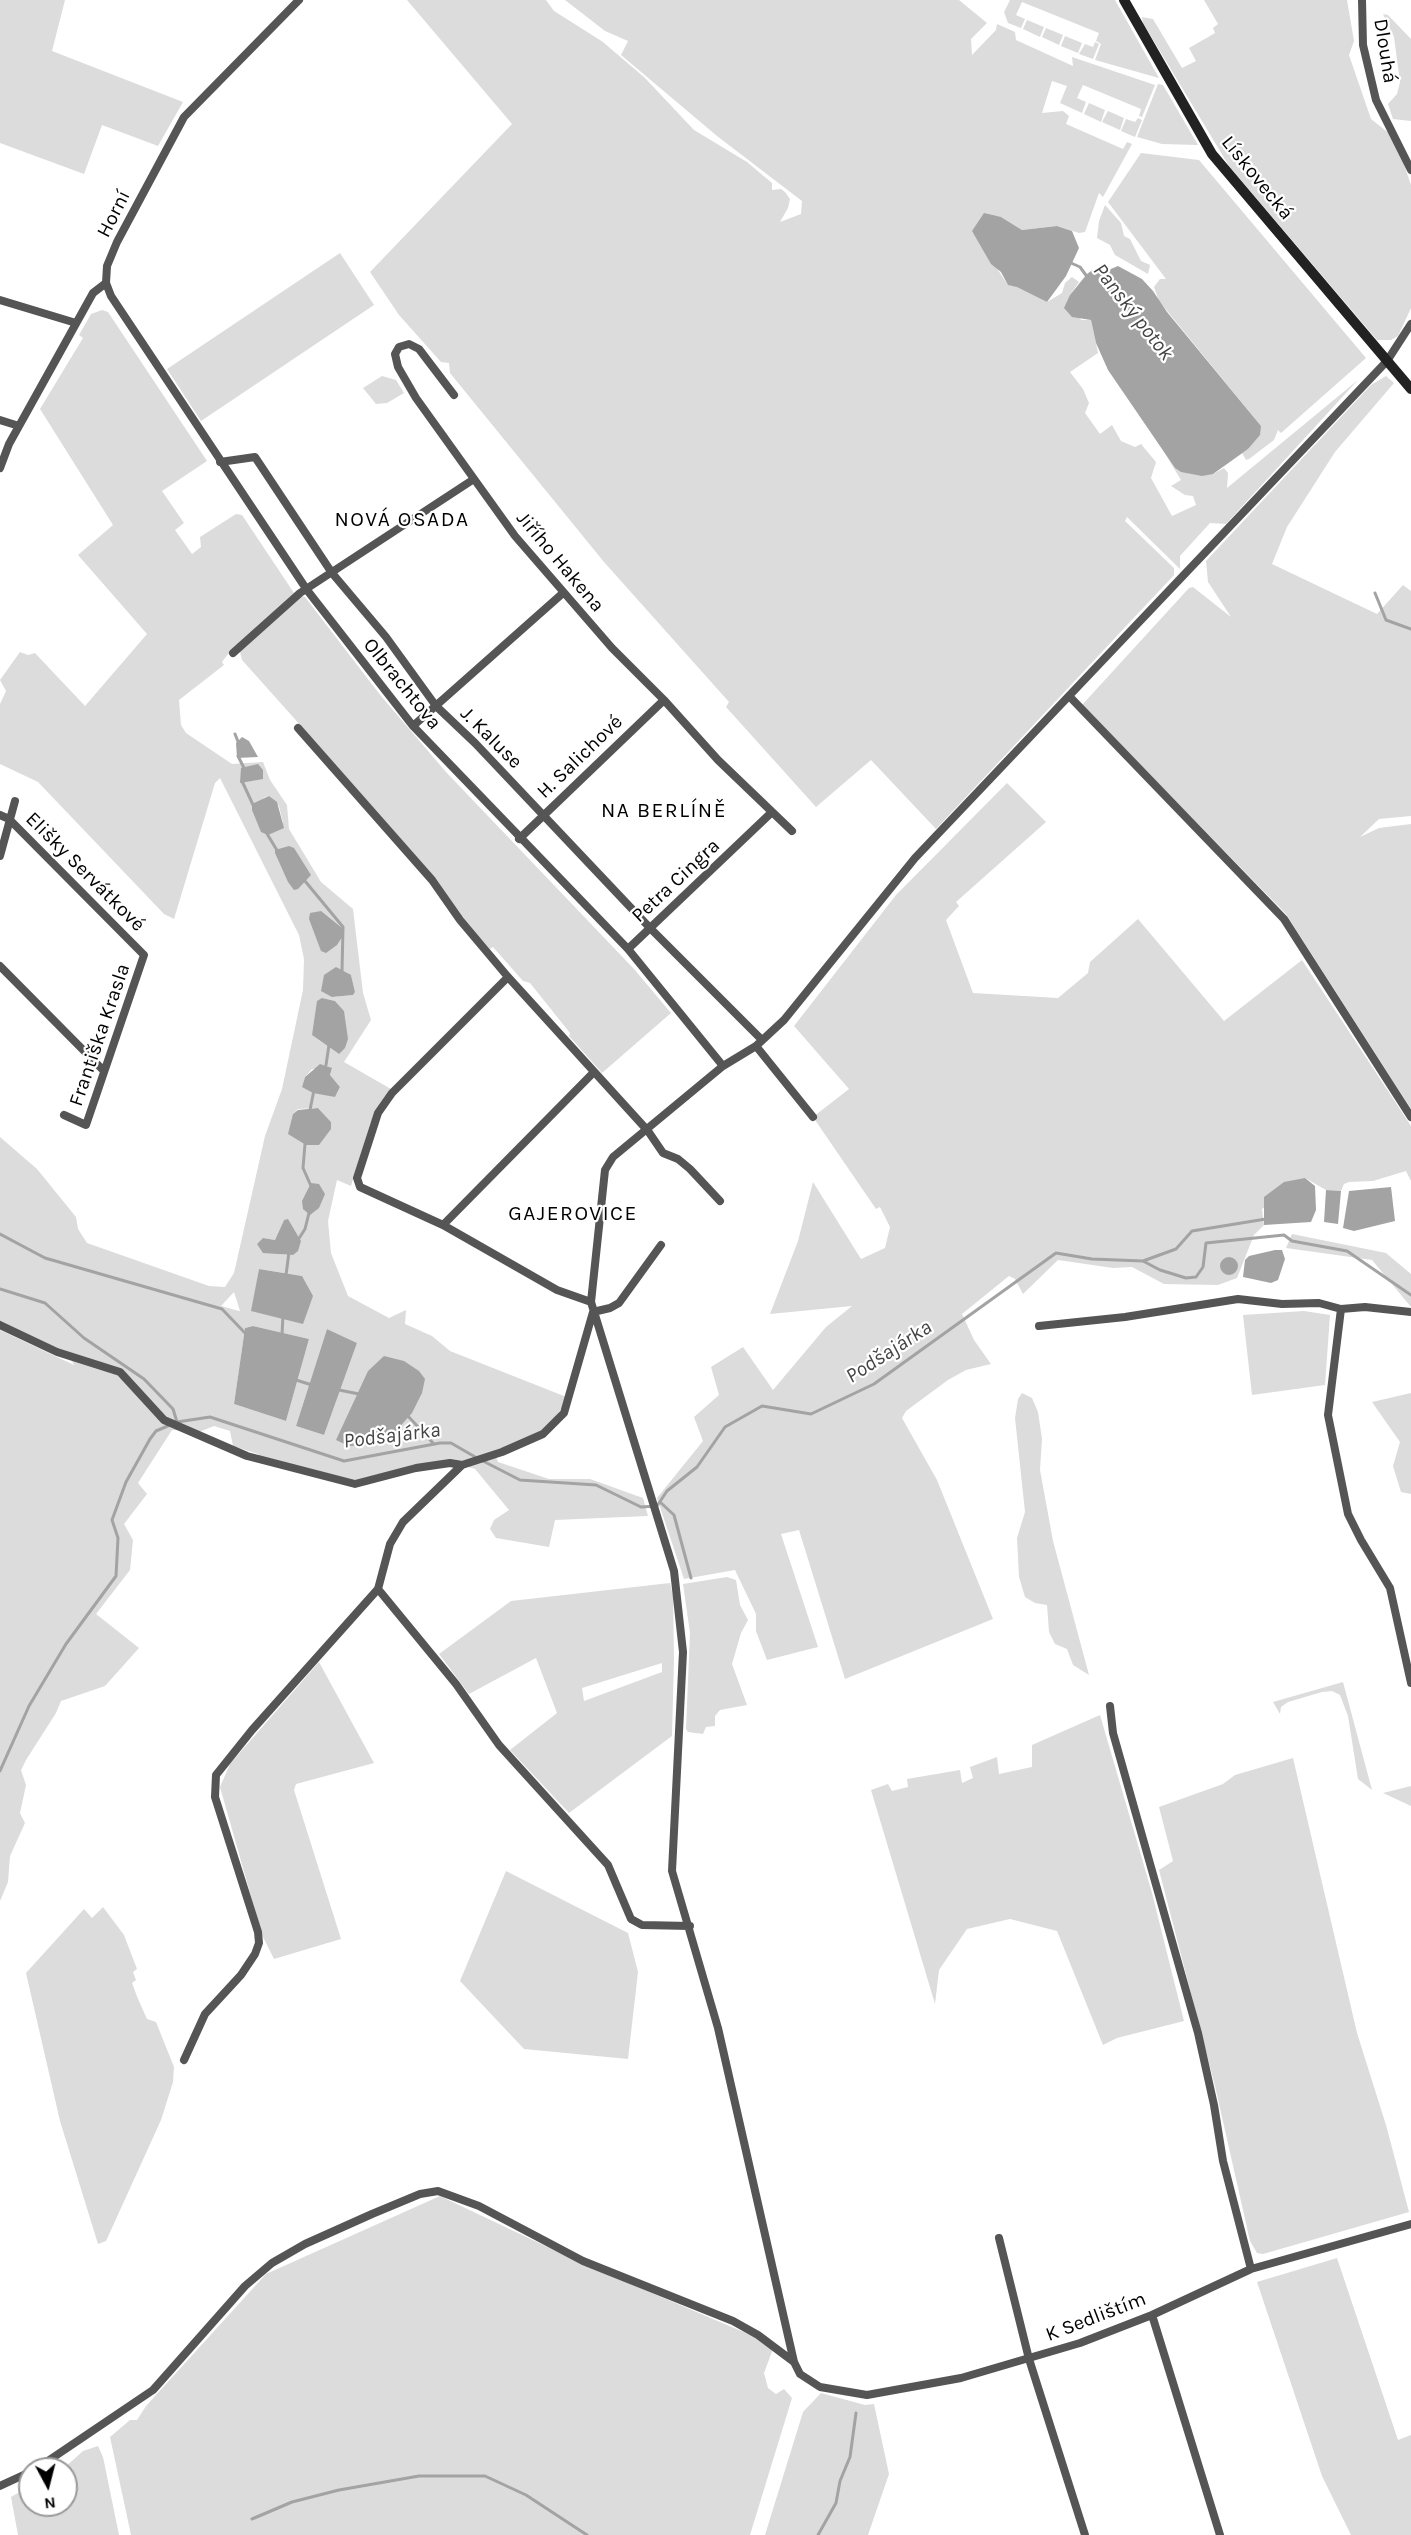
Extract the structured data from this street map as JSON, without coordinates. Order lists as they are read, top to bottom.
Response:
{
  "streets": {
    "main road": ["Lískovecká"],
    "street": [
      "Dlouhá",
      "Horní",
      "Jiřího Hakena",
      "Olbrachtova",
      "J. Kaluse",
      "H. Salichové",
      "Elišky Servátkové",
      "Petra Cingra",
      "Františka Krasla",
      "K Sedlištím"
    ]
  },
  "crossings": [
    ["Horní", "Olbrachtova"],
    ["Jiřího Hakena", "H. Salichové"],
    ["Jiřího Hakena", "Petra Cingra"],
    ["Olbrachtova", "J. Kaluse"],
    ["Olbrachtova", "H. Salichové"],
    ["Olbrachtova", "Petra Cingra"],
    ["J. Kaluse", "H. Salichové"],
    ["J. Kaluse", "Petra Cingra"],
    ["Elišky Servátkové", "Františka Krasla"]
  ],
  "districts": ["NOVÁ OSADA", "NA BERLÍNĚ", "GAJEROVICE"],
  "water": ["Panský potok", "Podšajárka"],
  "north": "bottom"
}
